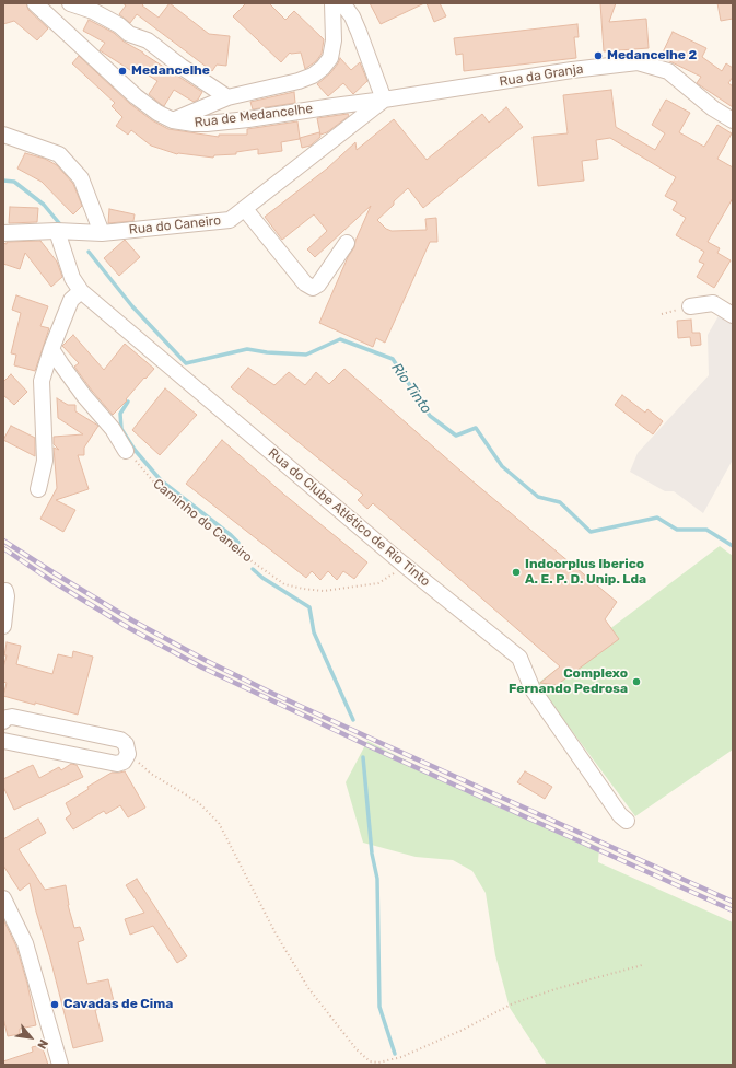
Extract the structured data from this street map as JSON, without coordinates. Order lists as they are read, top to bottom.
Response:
{
  "streets": {
    "street": [
      "Rua da Granja",
      "Rua de Medancelhe",
      "Rua do Caneiro",
      "Rua do Clube Atlético de Rio Tinto"
    ],
    "path": ["Caminho do Caneiro"]
  },
  "crossings": [
    ["Rua da Granja", "Rua de Medancelhe"],
    ["Rua da Granja", "Rua do Caneiro"],
    ["Rua de Medancelhe", "Rua do Caneiro"],
    ["Rua do Caneiro", "Rua do Clube Atlético de Rio Tinto"],
    ["Rua do Clube Atlético de Rio Tinto", "Caminho do Caneiro"]
  ],
  "water": ["Rio Tinto"],
  "places": [
    "Medancelhe 2",
    "Medancelhe",
    "Indoorplus Iberico A. E. P. D. Unip. Lda",
    "Complexo Fernando Pedrosa",
    "Cavadas de Cima"
  ],
  "north": "bottom right"
}
